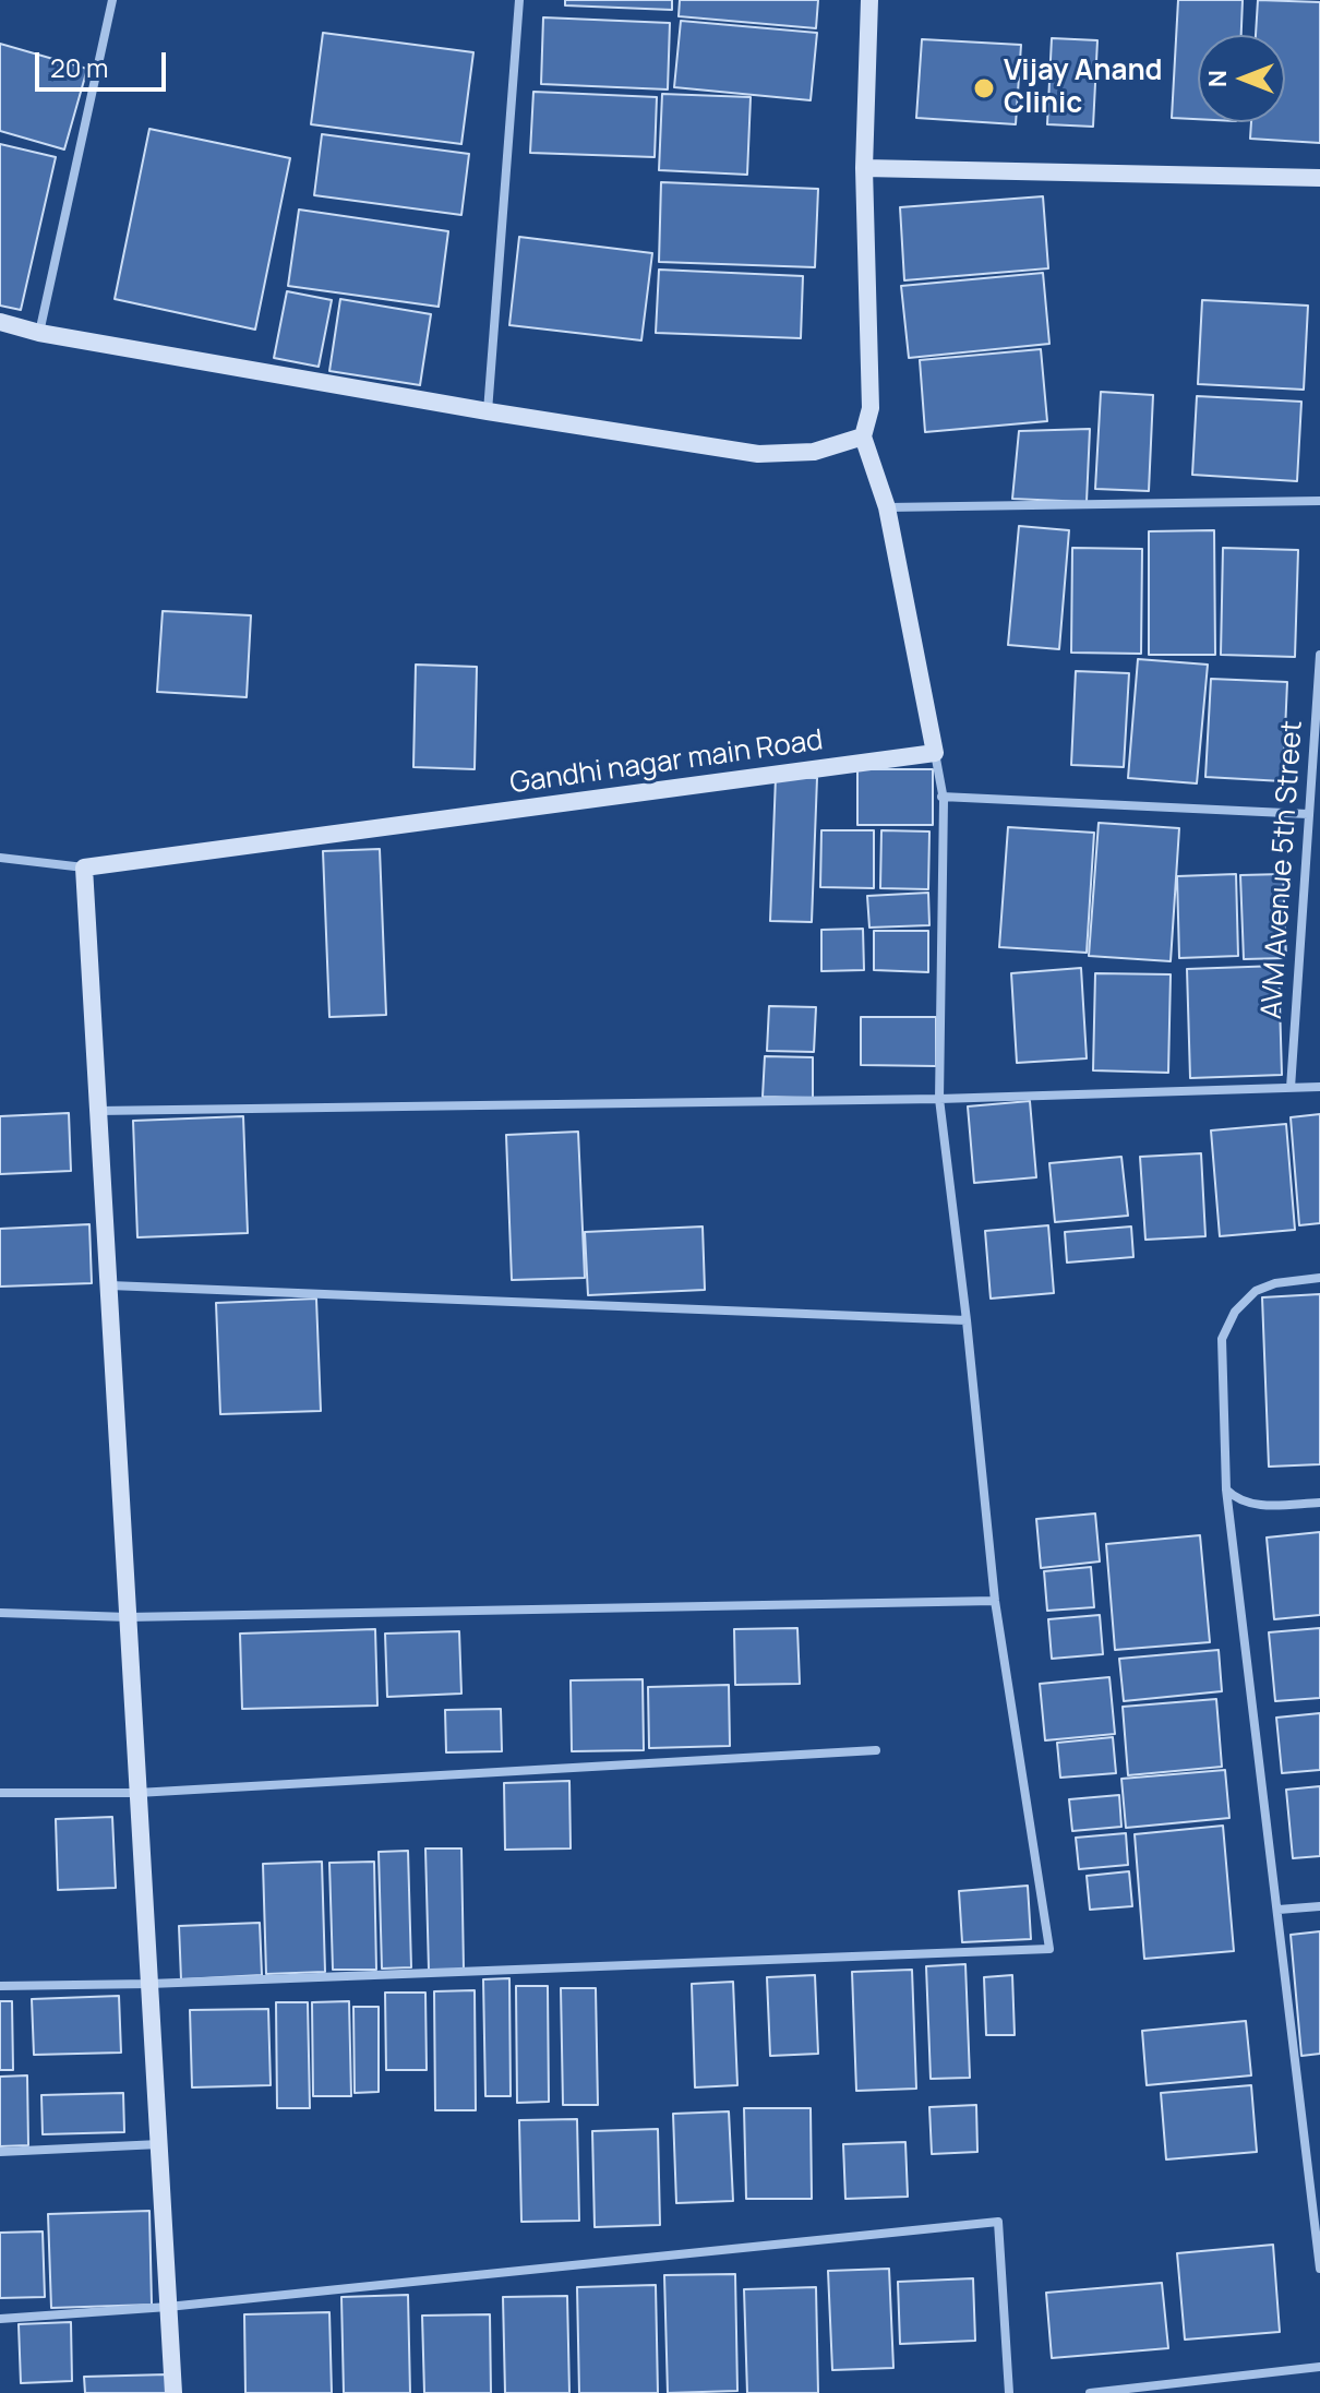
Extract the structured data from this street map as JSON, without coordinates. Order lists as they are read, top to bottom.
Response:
{
  "streets": {
    "street": ["Gandhi nagar main Road", "AVM Avenue 5th Street"]
  },
  "places": ["Vijay Anand Clinic"],
  "scale_bar": "20 m",
  "north": "left"
}
